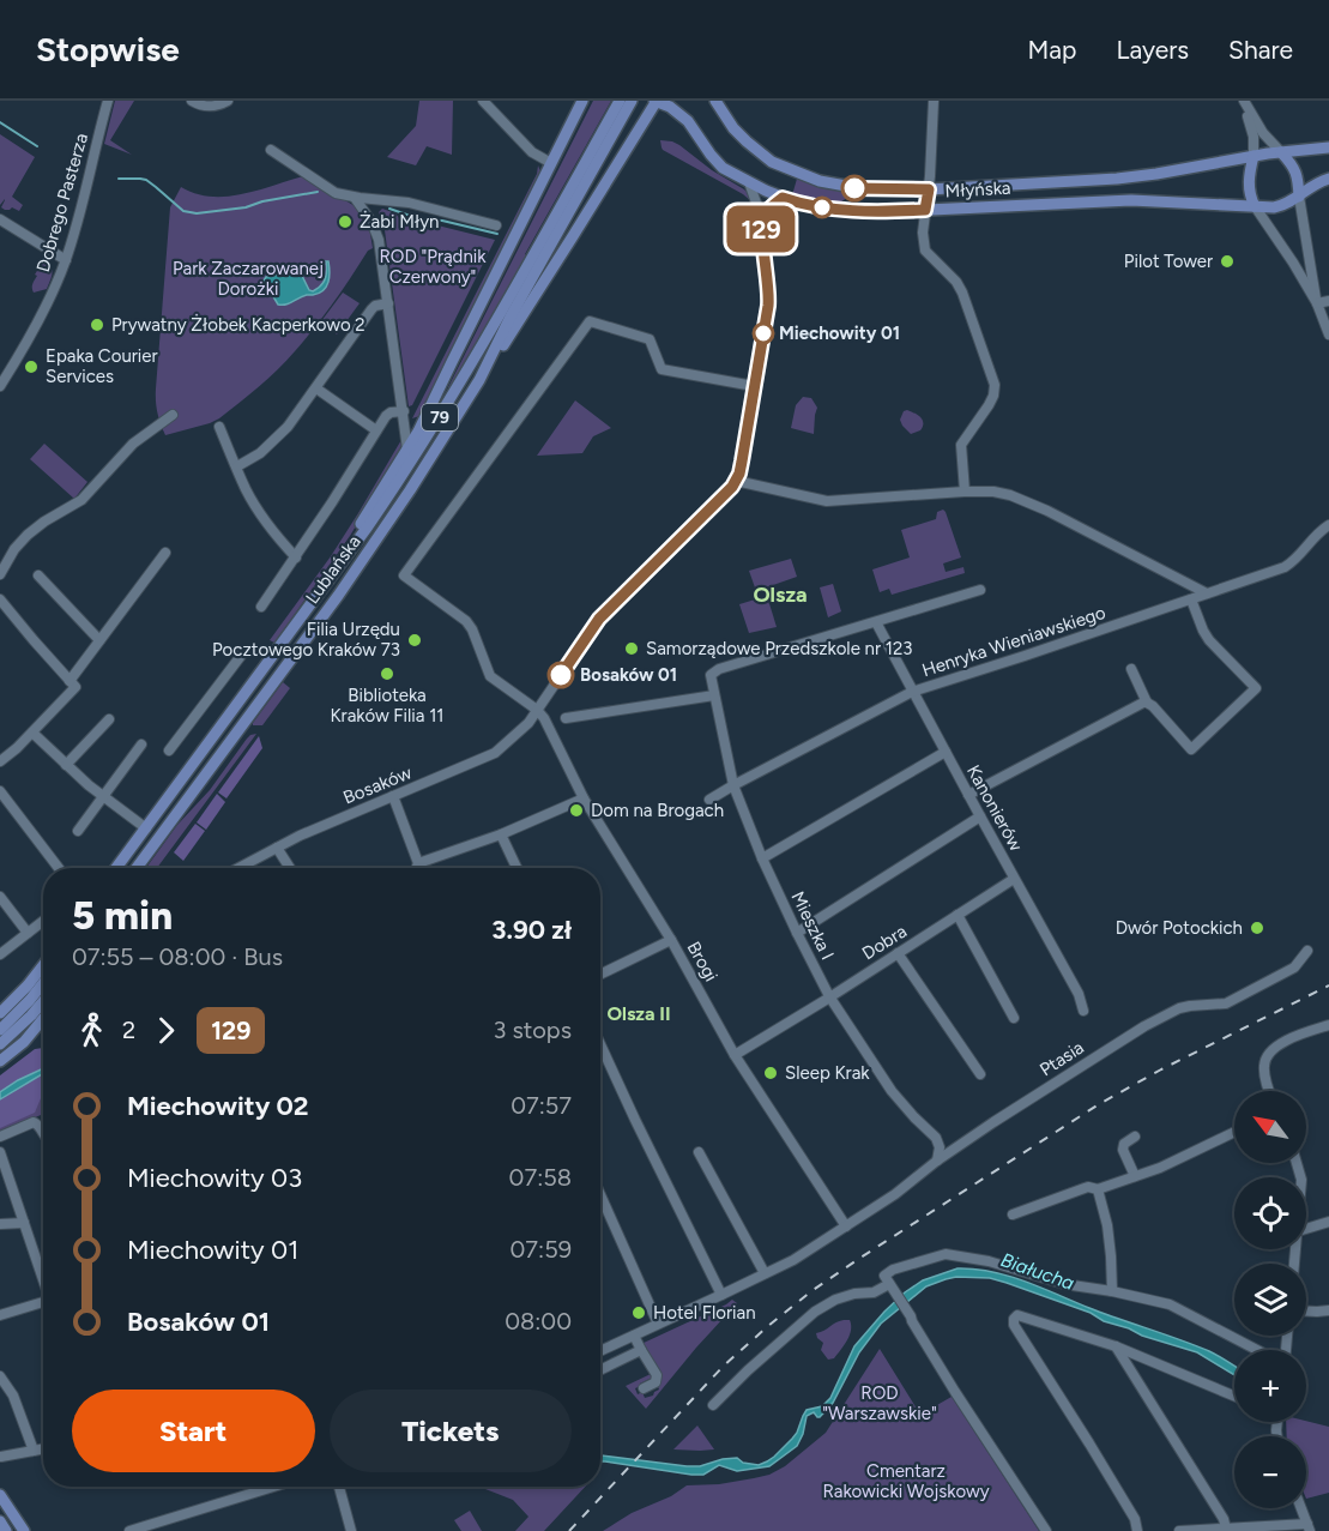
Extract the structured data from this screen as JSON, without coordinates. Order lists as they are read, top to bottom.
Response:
{
  "streets": {
    "main road": ["Młyńska", "79", "Lublańska"],
    "street": [
      "Dobrego Pasterza",
      "Henryka Wieniawskiego",
      "Bosaków",
      "Kanonierów",
      "Mieszka I",
      "Dobra",
      "Brogi",
      "Ptasia"
    ]
  },
  "crossings": [
    ["Młyńska", "Lublańska"],
    ["79", "Lublańska"],
    ["Henryka Wieniawskiego", "Kanonierów"],
    ["Henryka Wieniawskiego", "Mieszka I"],
    ["Bosaków", "Brogi"],
    ["Kanonierów", "Mieszka I"],
    ["Kanonierów", "Dobra"],
    ["Mieszka I", "Dobra"],
    ["Mieszka I", "Ptasia"],
    ["Dobra", "Brogi"],
    ["Brogi", "Ptasia"]
  ],
  "districts": ["Olsza", "Olsza II"],
  "water": ["Białucha"],
  "parks": [
    "ROD \"Prądnik Czerwony\"",
    "Park Zaczarowanej Dorożki",
    "ROD \"Warszawskie\"",
    "Cmentarz Rakowicki Wojskowy"
  ],
  "places": [
    "Żabi Młyn",
    "Pilot Tower",
    "Prywatny Żłobek Kacperkowo 2",
    "Miechowity 01",
    "Epaka Courier Services",
    "Filia Urzędu Pocztowego Kraków 73",
    "Samorządowe Przedszkole nr 123",
    "Biblioteka Kraków Filia 11",
    "Bosaków 01",
    "Dom na Brogach",
    "Dwór Potockich",
    "Sleep Krak",
    "Hotel Florian"
  ],
  "lines": ["bus line 129"],
  "north": "top left",
  "page": {
    "header": "Stopwise",
    "nav": ["Map", "Layers", "Share"],
    "on_map": "129",
    "heading": ["5 min", "07:55 – 08:00 · Bus", "3.90 zł"],
    "legs": ["2", "129", "3 stops"],
    "list": [
      {
        "name": "Miechowity 02",
        "value": "07:57"
      },
      {
        "name": "Miechowity 03",
        "value": "07:58"
      },
      {
        "name": "Miechowity 01",
        "value": "07:59"
      },
      {
        "name": "Bosaków 01",
        "value": "08:00"
      }
    ],
    "map_buttons": ["+", "−"],
    "buttons": ["Start", "Tickets"]
  }
}
